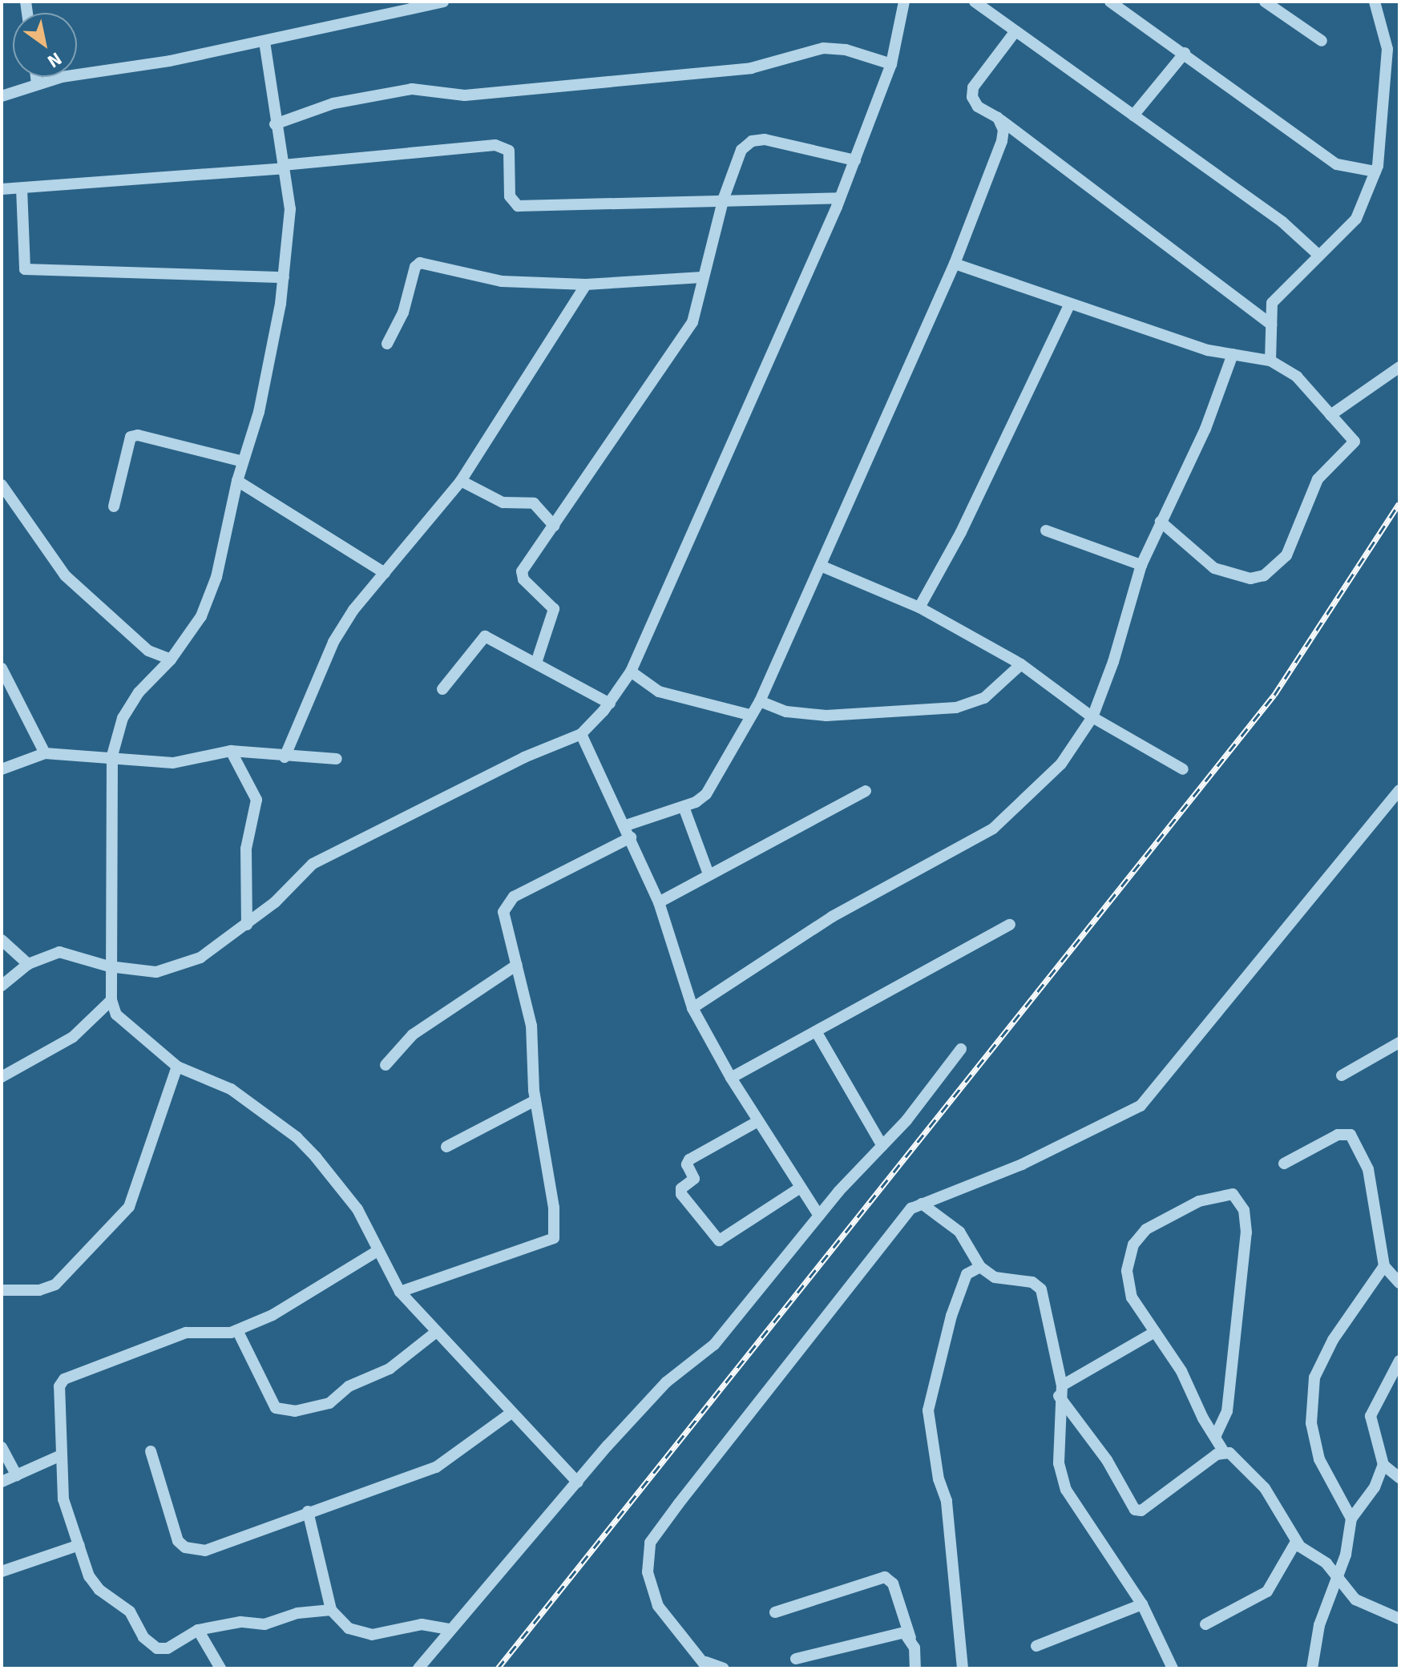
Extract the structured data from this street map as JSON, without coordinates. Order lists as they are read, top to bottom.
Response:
{
  "north": "bottom right"
}
